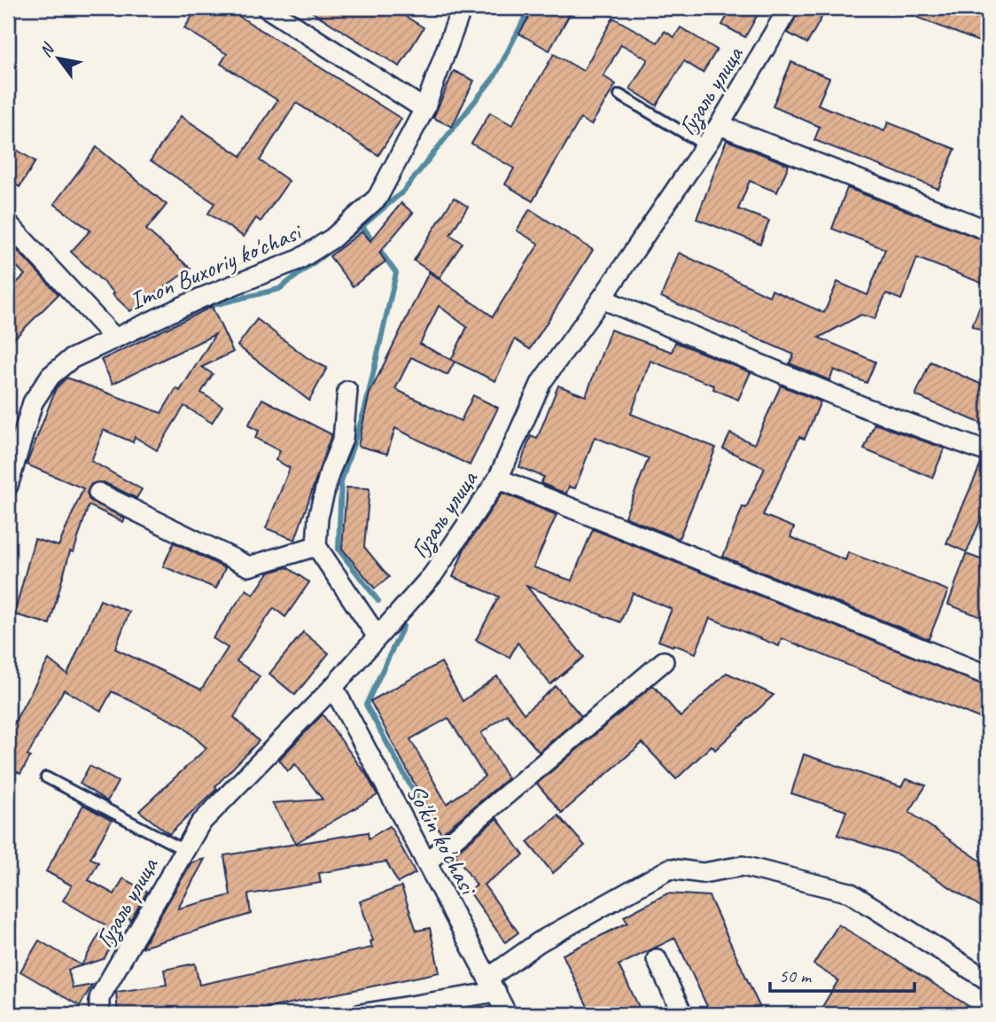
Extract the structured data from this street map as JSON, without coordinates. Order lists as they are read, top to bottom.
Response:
{
  "streets": {
    "street": ["Гузаль улица", "Imon Buxoriy ko'chasi", "So'kin ko'chasi"]
  },
  "crossings": [
    ["Гузаль улица", "So'kin ko'chasi"]
  ],
  "scale_bar": "50 m",
  "north": "top left"
}
